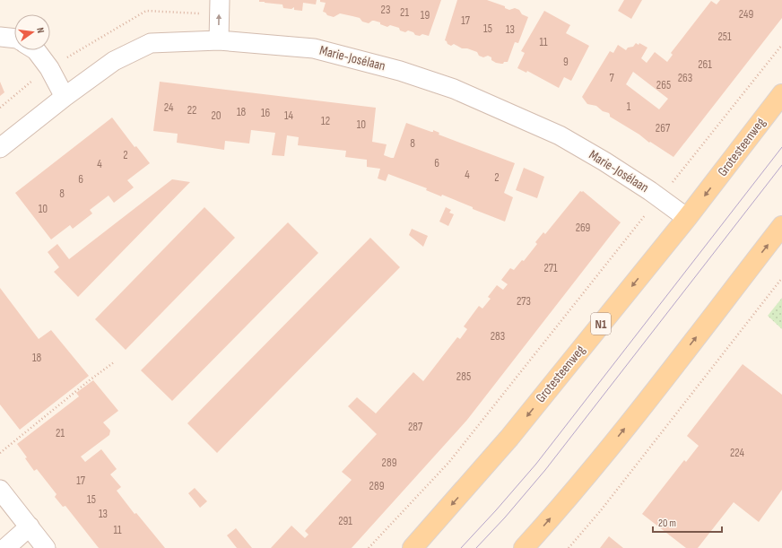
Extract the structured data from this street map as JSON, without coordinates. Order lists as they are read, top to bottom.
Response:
{
  "streets": {
    "main road": ["Grotesteenweg", "N1"],
    "street": ["Marie-Josélaan"]
  },
  "crossings": [
    ["Marie-Josélaan", "Grotesteenweg"]
  ],
  "house_numbers": [
    "23",
    "21",
    "249",
    "19",
    "17",
    "15",
    "13",
    "251",
    "11",
    "9",
    "261",
    "7",
    "263",
    "265",
    "1",
    "24",
    "22",
    "18",
    "16",
    "20",
    "14",
    "12",
    "10",
    "267",
    "8",
    "2",
    "6",
    "4",
    "4",
    "2",
    "6",
    "8",
    "10",
    "269",
    "271",
    "273",
    "283",
    "18",
    "285",
    "287",
    "21",
    "224",
    "289",
    "17",
    "289",
    "15",
    "13",
    "291",
    "11"
  ],
  "scale_bar": "20 m",
  "north": "right"
}
